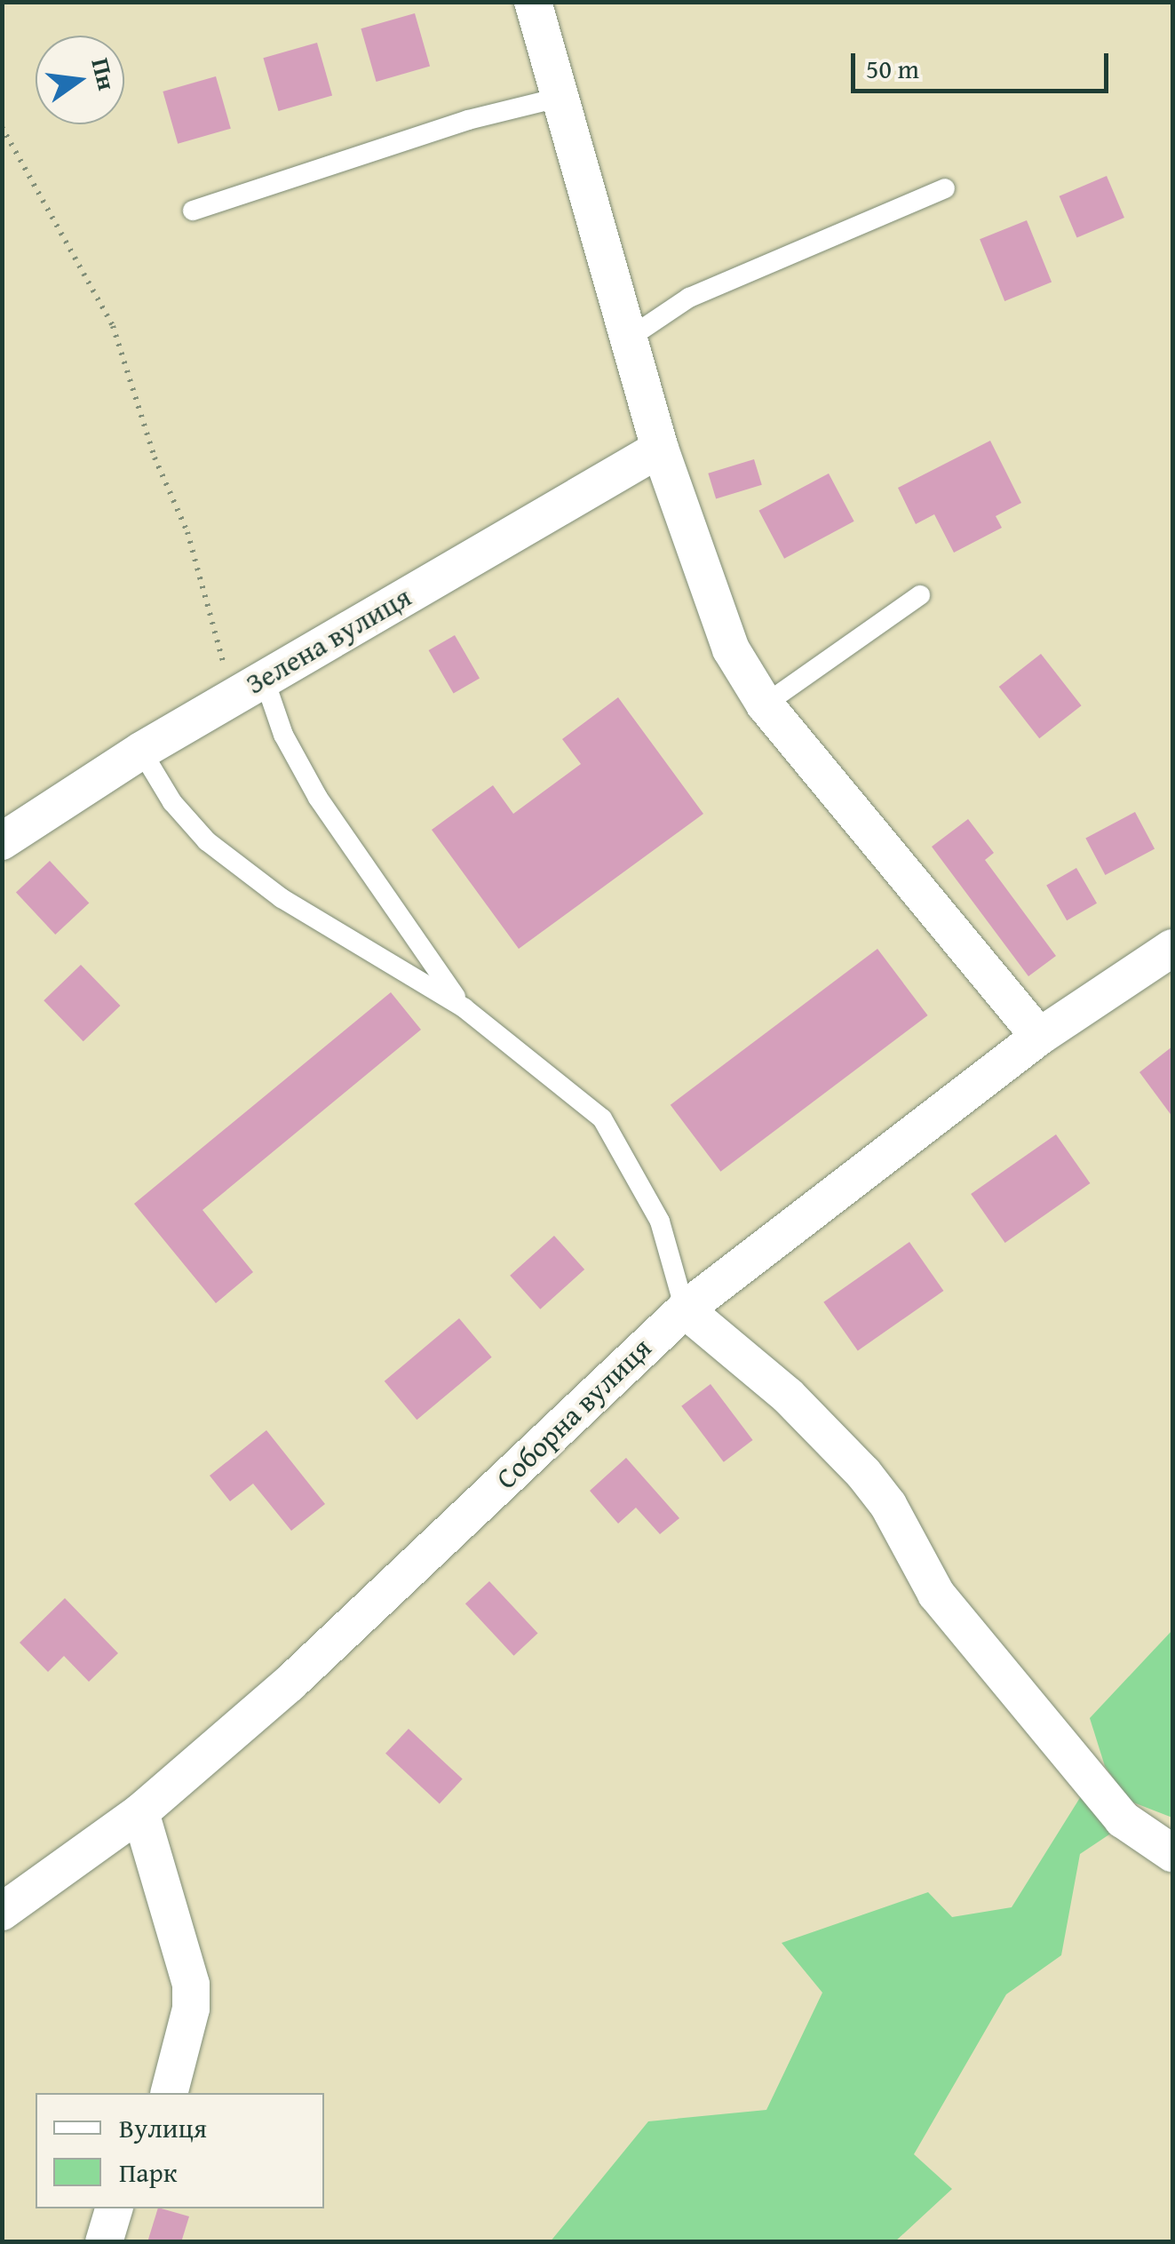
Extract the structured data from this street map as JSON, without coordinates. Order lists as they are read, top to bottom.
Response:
{
  "streets": {
    "street": ["Зелена вулиця", "Соборна вулиця"]
  },
  "legend": ["Вулиця", "Парк"],
  "scale_bar": "50 m",
  "north": "right"
}
